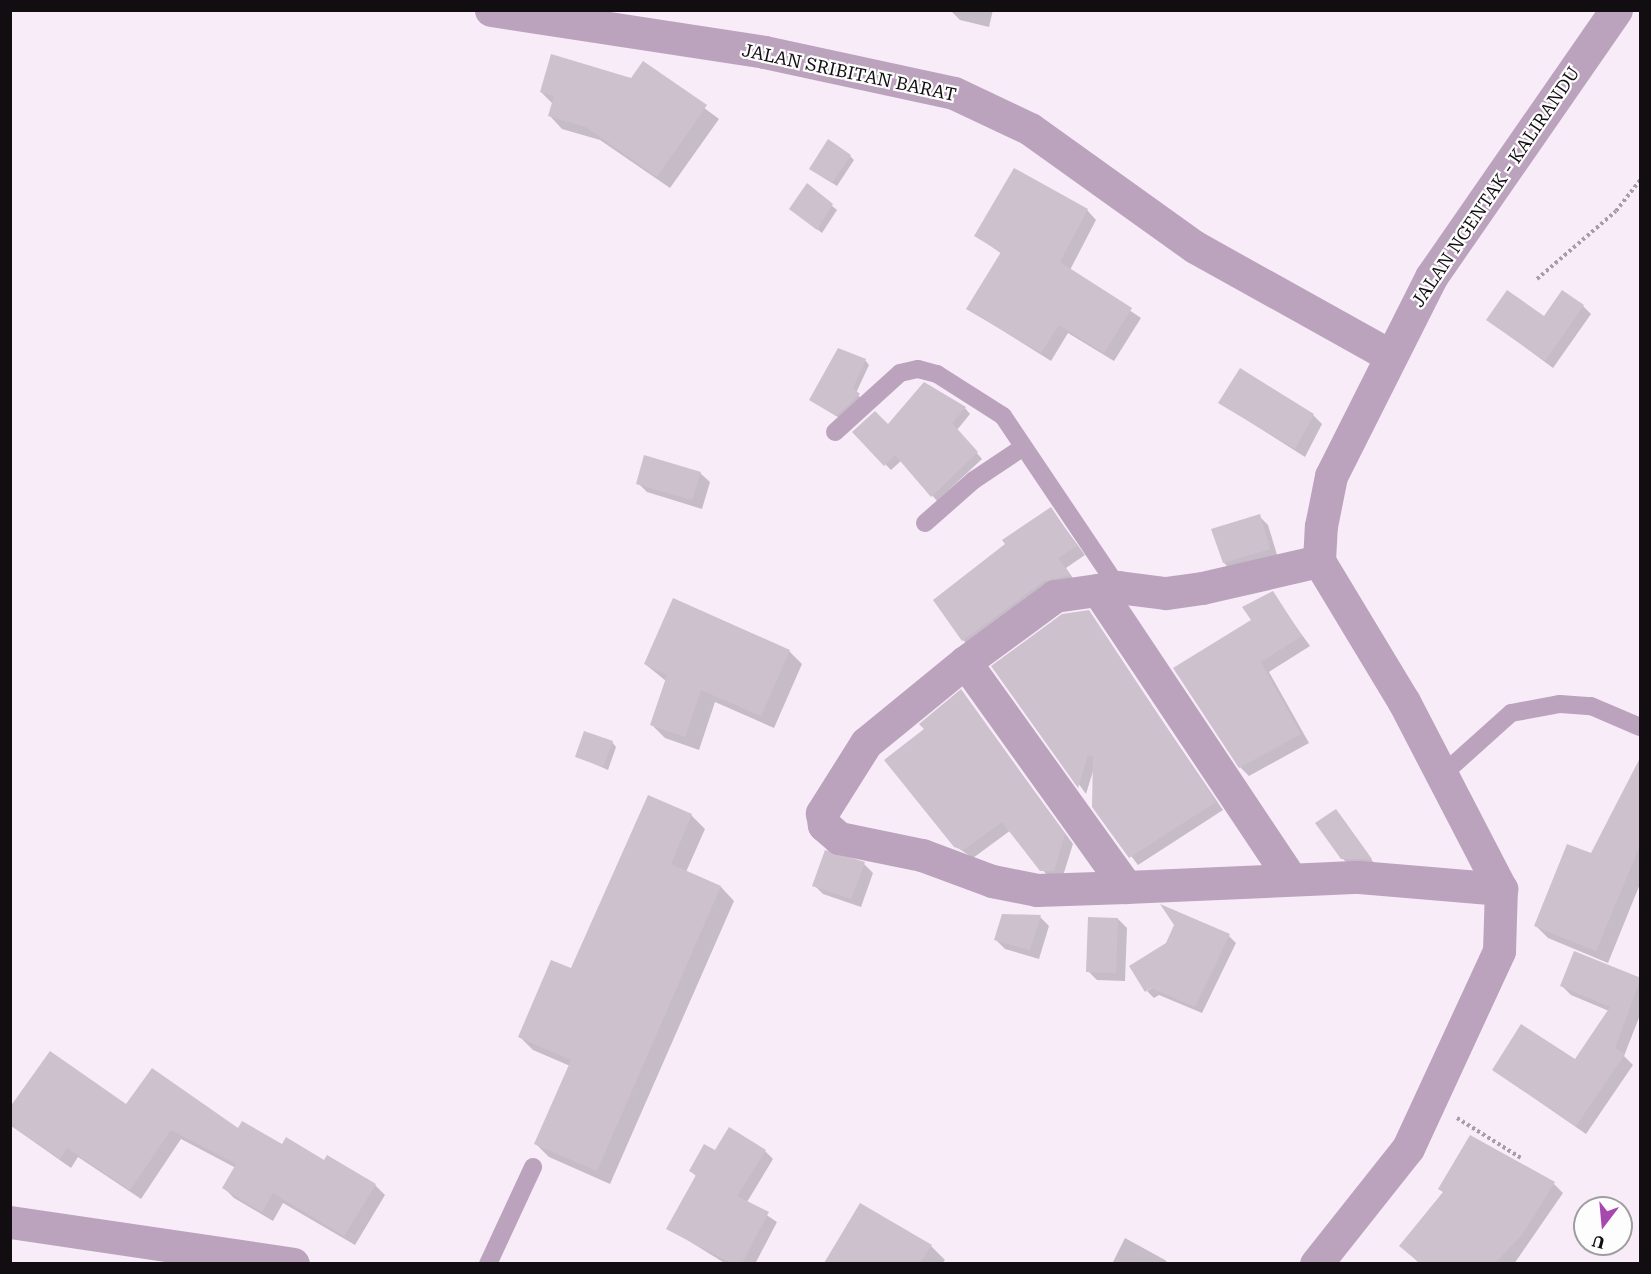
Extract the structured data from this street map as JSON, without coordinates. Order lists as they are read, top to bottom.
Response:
{
  "streets": {
    "street": ["JALAN SRIBITAN BARAT", "JALAN NGENTAK - KALIRANDU"]
  },
  "crossings": [
    ["JALAN SRIBITAN BARAT", "JALAN NGENTAK - KALIRANDU"]
  ],
  "north": "bottom"
}
